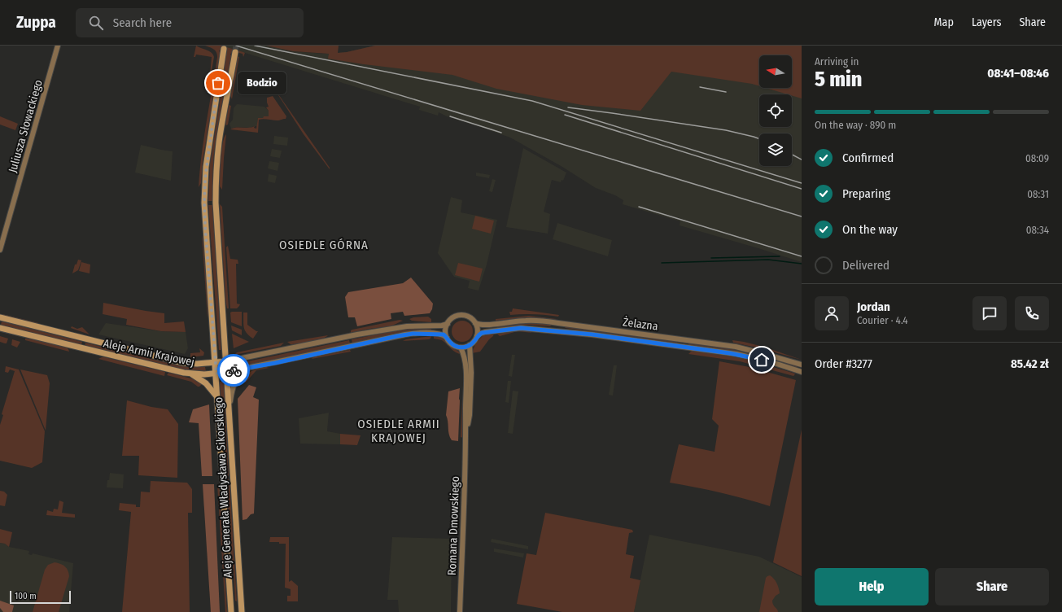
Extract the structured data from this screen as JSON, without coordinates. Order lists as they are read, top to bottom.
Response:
{
  "streets": {
    "main road": ["Aleje Armii Krajowej", "Aleje Generała Władysława Sikorskiego"],
    "street": ["Juliusza Słowackiego", "Żelazna", "Romana Dmowskiego"]
  },
  "crossings": [
    ["Żelazna", "Aleje Armii Krajowej"],
    ["Żelazna", "Romana Dmowskiego"],
    ["Aleje Armii Krajowej", "Aleje Generała Władysława Sikorskiego"],
    ["Aleje Armii Krajowej", "Romana Dmowskiego"]
  ],
  "districts": ["OSIEDLE GÓRNA", "OSIEDLE ARMII KRAJOWEJ"],
  "places": ["Bodzio"],
  "scale_bar": "100 m",
  "north": "left",
  "page": {
    "header": "Zuppa",
    "search": "Search here",
    "nav": ["Map", "Layers", "Share"],
    "heading": ["5 min", "Arriving in", "08:41–08:46"],
    "panel": [
      "Jordan",
      "Courier · 4.4",
      "Order #3277",
      "85.42 zł"
    ],
    "bubble": "Bodzio",
    "bar": "On the way · 890 m",
    "list": [
      ["Confirmed", "08:09"],
      ["Preparing", "08:31"],
      ["On the way", "08:34"],
      "Delivered"
    ],
    "buttons": ["Help", "Share"],
    "scale": "100 m"
  }
}
